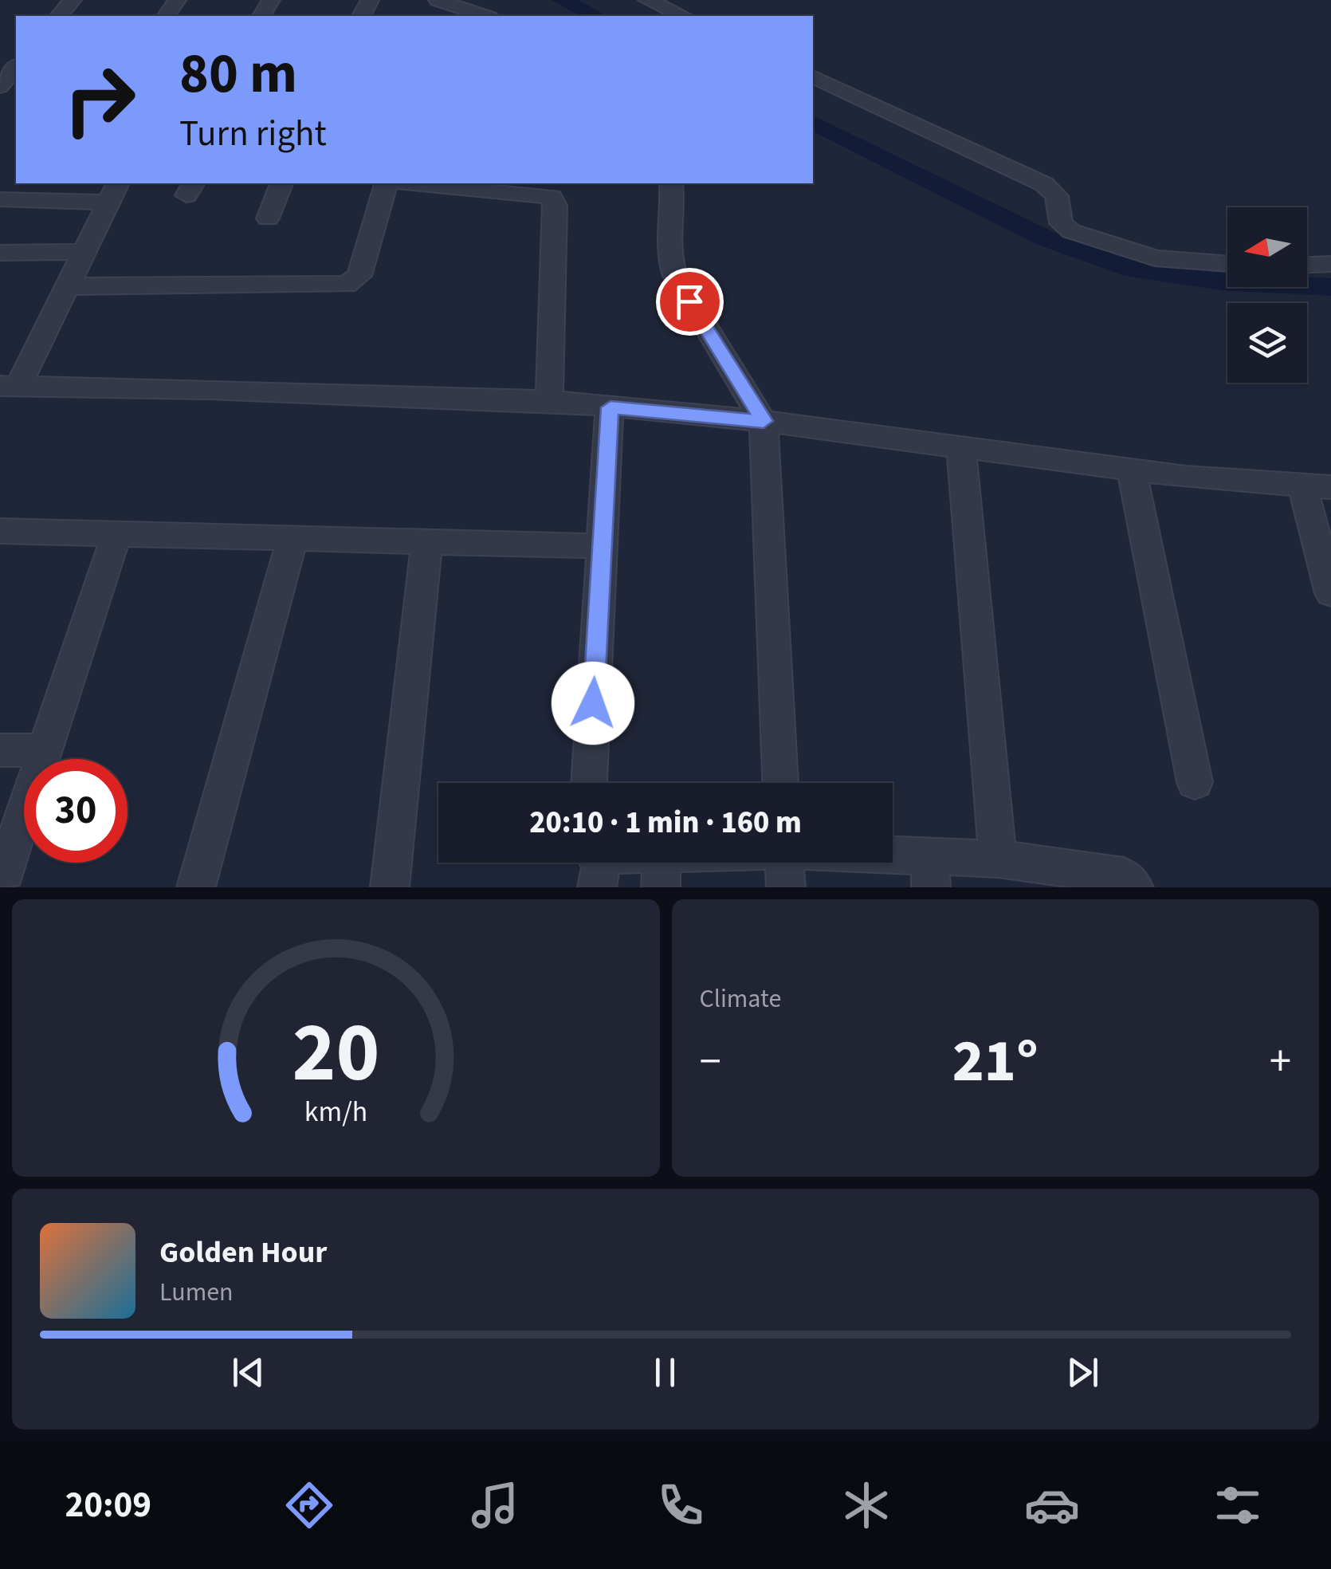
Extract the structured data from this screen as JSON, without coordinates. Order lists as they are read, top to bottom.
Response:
{
  "north": "left",
  "page": {
    "turn": ["80 m", "Turn right"],
    "limit": "30",
    "trip": "20:10 · 1 min · 160 m",
    "tile": "Climate",
    "heat": ["−", "21°", "+"],
    "song": ["Golden Hour", "Lumen"],
    "tabs": "20:09",
    "gauge": ["20", "km/h"]
  }
}
